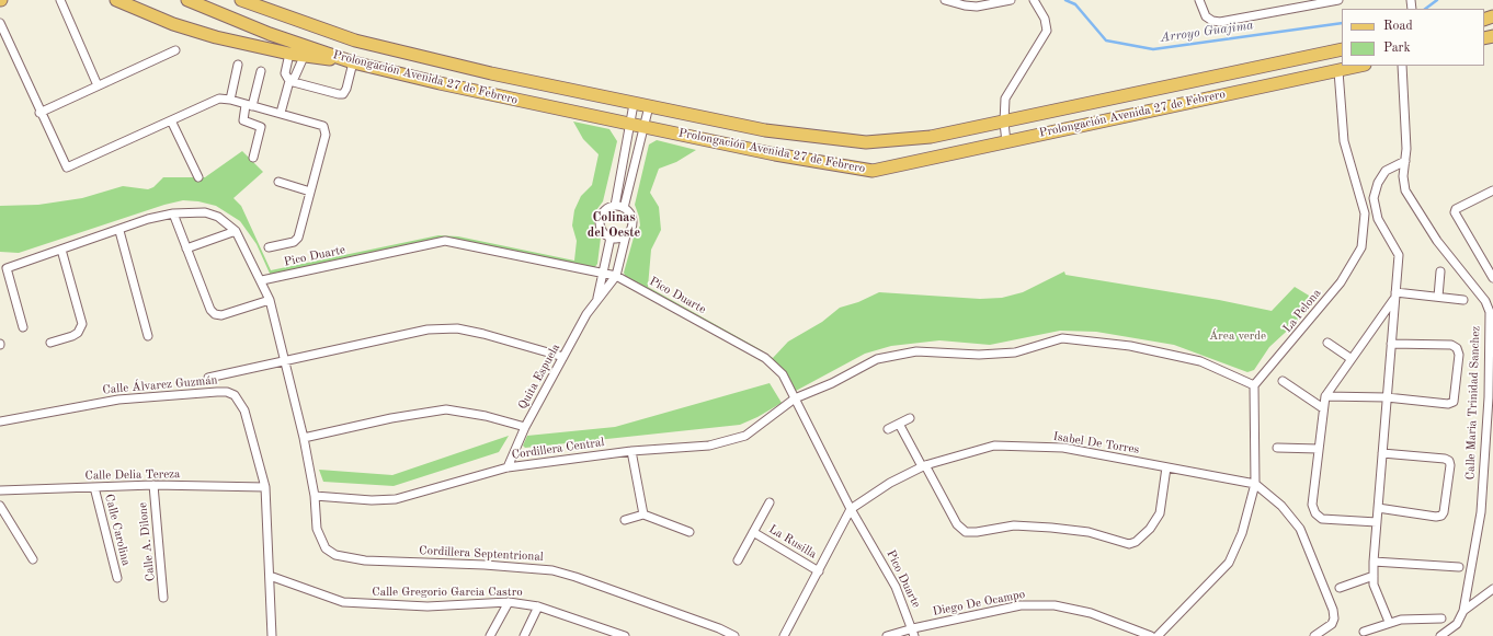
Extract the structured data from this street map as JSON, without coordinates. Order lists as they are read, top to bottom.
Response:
{
  "streets": {
    "main road": ["Prolongación Avenida 27 de Febrero"],
    "street": [
      "Pico Duarte",
      "La Pelona",
      "Quita Espuela",
      "Calle Álvarez Guzmán",
      "Calle Maria Trinidad Sanchez",
      "Isabel De Torres",
      "Cordillera Central",
      "Calle Delia Tereza",
      "Calle Carolina",
      "Calle A. Dilone",
      "La Rusilla",
      "Cordillera Septentrional",
      "Calle Gregorio Garcia Castro",
      "Diego De Ocampo"
    ]
  },
  "crossings": [
    ["Prolongación Avenida 27 de Febrero", "La Pelona"],
    ["Pico Duarte", "Isabel De Torres"],
    ["Pico Duarte", "Cordillera Central"],
    ["Pico Duarte", "Cordillera Septentrional"],
    ["Pico Duarte", "Diego De Ocampo"],
    ["La Pelona", "Cordillera Central"],
    ["Quita Espuela", "Cordillera Central"],
    ["Calle Álvarez Guzmán", "Calle Delia Tereza"],
    ["Calle Álvarez Guzmán", "Calle Gregorio Garcia Castro"],
    ["Isabel De Torres", "La Rusilla"],
    ["Cordillera Central", "Cordillera Septentrional"],
    ["Calle Delia Tereza", "Calle Carolina"],
    ["Calle Delia Tereza", "Calle A. Dilone"]
  ],
  "districts": ["Colinas del Oeste"],
  "water": ["Arroyo Guajima"],
  "parks": ["Área verde"],
  "legend": ["Road", "Park"]
}
